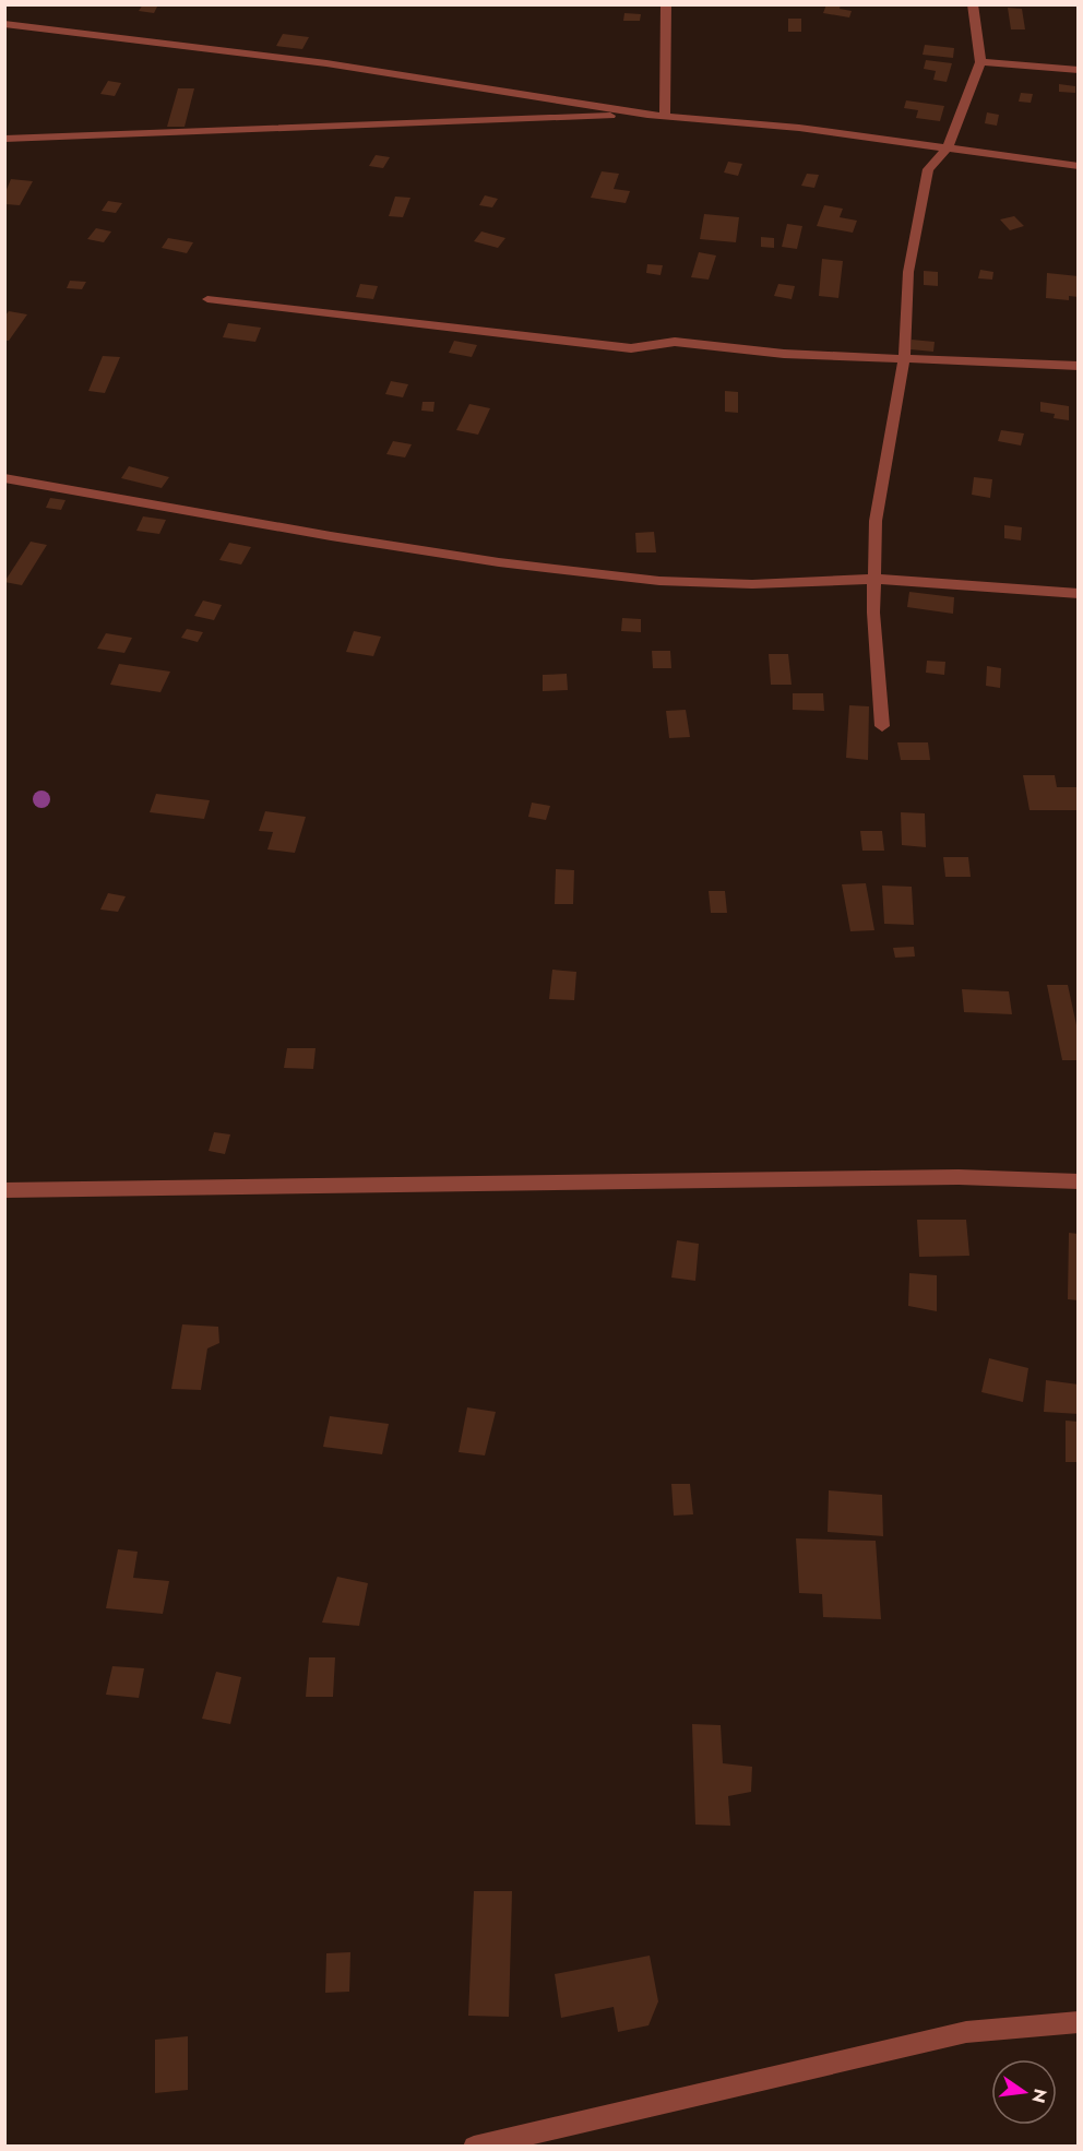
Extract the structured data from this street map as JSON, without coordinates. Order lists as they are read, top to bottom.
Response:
{
  "north": "right"
}
